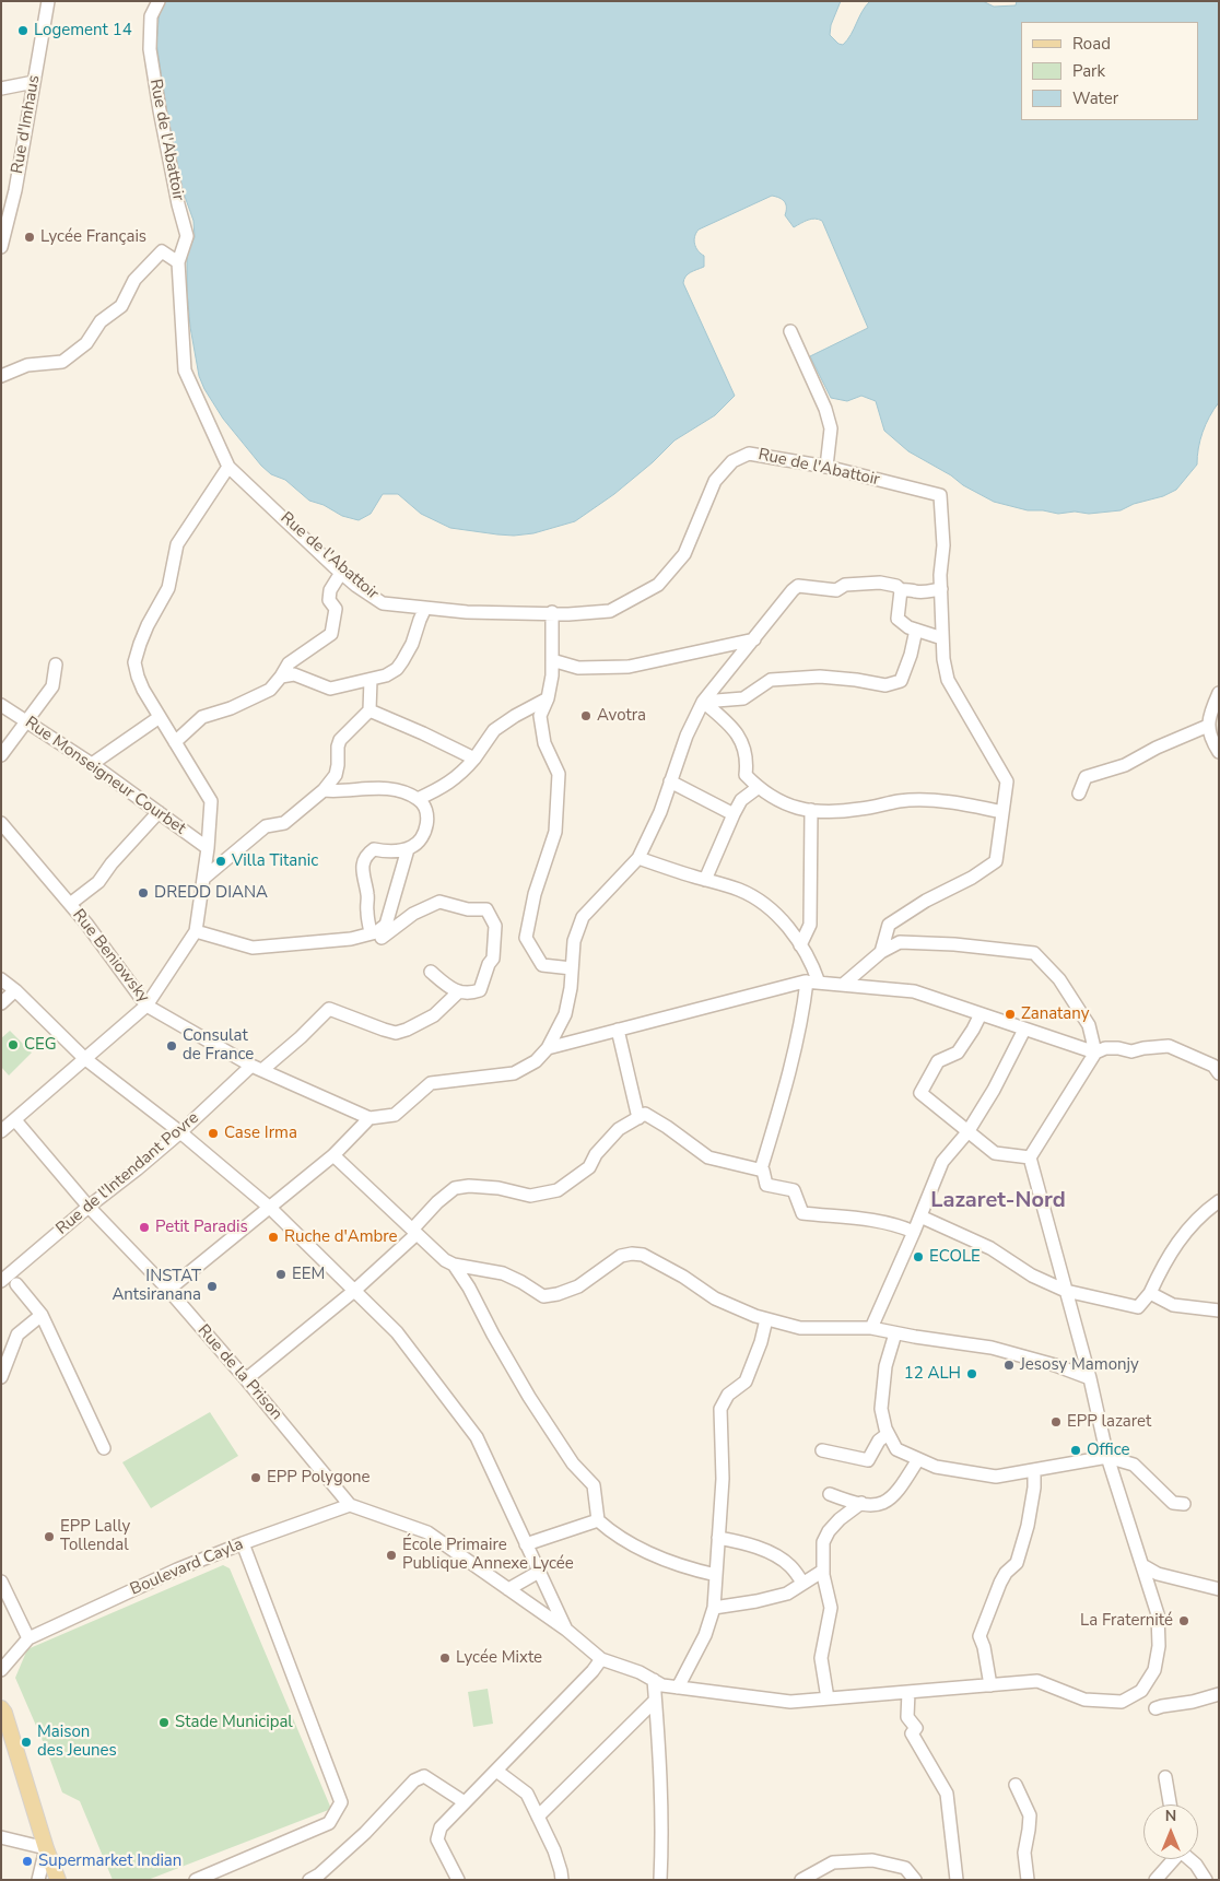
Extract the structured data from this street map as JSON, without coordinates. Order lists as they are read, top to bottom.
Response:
{
  "streets": {
    "street": [
      "Rue d'Imhaus",
      "Rue de l'Abattoir",
      "Rue Monseigneur Courbet",
      "Rue Beniowsky",
      "Rue de l'Intendant Povre",
      "Rue de la Prison",
      "Boulevard Cayla"
    ]
  },
  "crossings": [
    ["Rue Beniowsky", "Rue de l'Intendant Povre"],
    ["Rue de l'Intendant Povre", "Rue de la Prison"],
    ["Rue de la Prison", "Boulevard Cayla"]
  ],
  "districts": ["Lazaret-Nord"],
  "places": [
    "Logement 14",
    "Lycée Français",
    "Avotra",
    "Villa Titanic",
    "DREDD DIANA",
    "Zanatany",
    "CEG",
    "Consulat de France",
    "Case Irma",
    "Petit Paradis",
    "Ruche d'Ambre",
    "ECOLE",
    "EEM",
    "INSTAT Antsiranana",
    "Jesosy Mamonjy",
    "12 ALH",
    "EPP lazaret",
    "Office",
    "EPP Polygone",
    "EPP Lally Tollendal",
    "École Primaire Publique Annexe Lycée",
    "La Fraternité",
    "Lycée Mixte",
    "Stade Municipal",
    "Maison des Jeunes",
    "Supermarket Indian"
  ],
  "legend": ["Road", "Park", "Water"],
  "north": "top"
}
